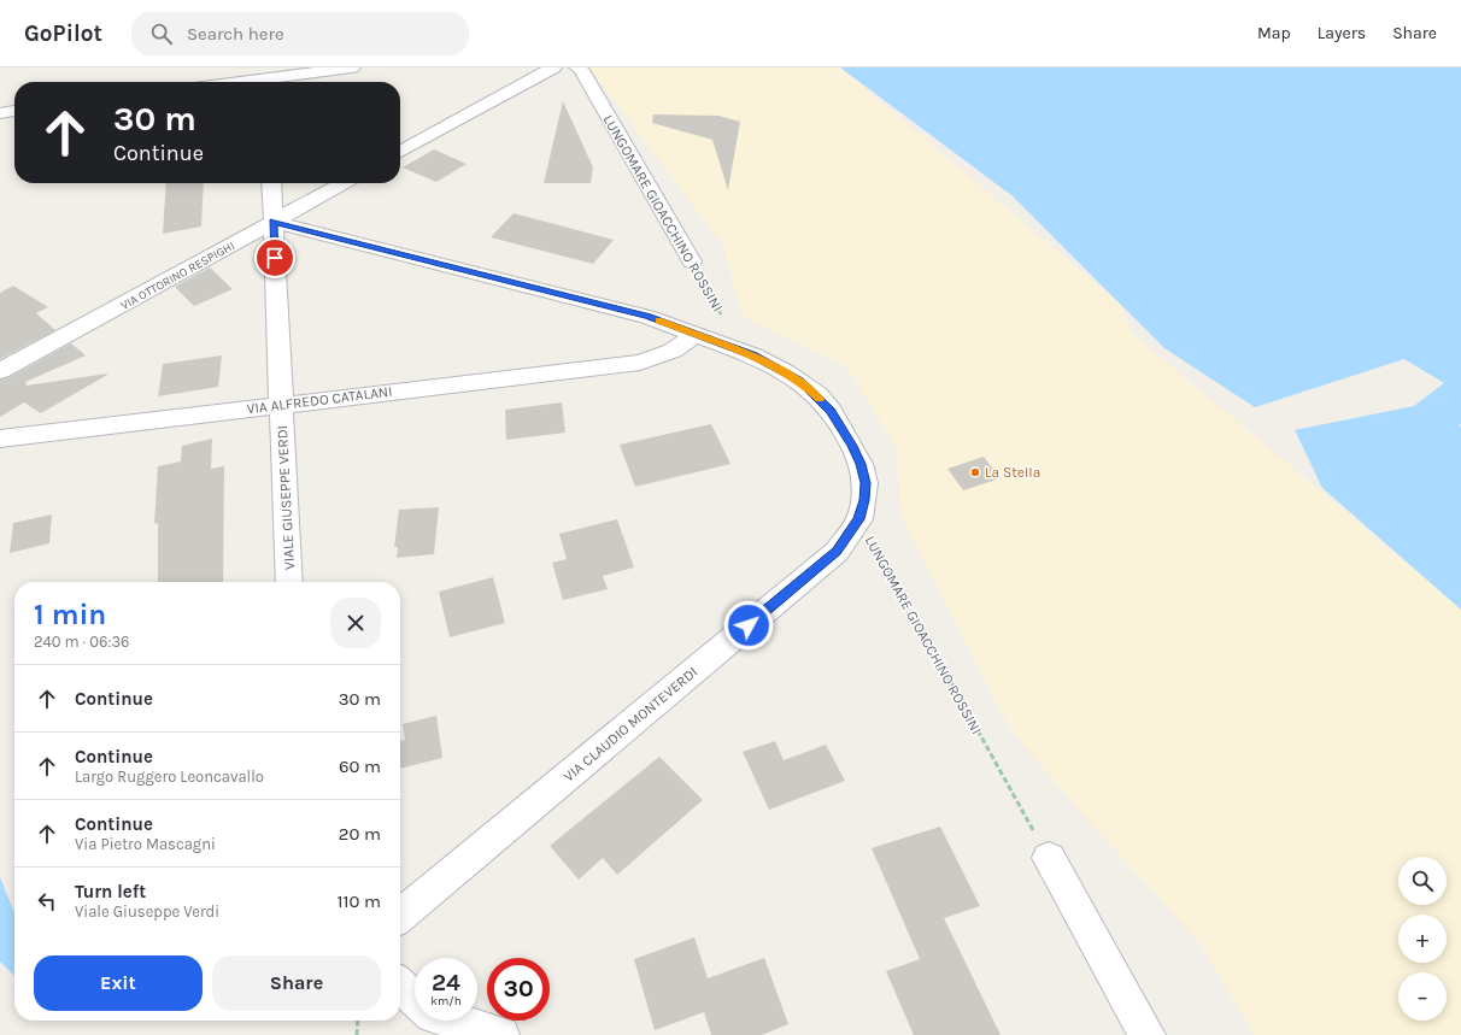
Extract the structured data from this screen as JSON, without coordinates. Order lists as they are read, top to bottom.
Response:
{
  "streets": {
    "street": [
      "LUNGOMARE GIOACCHINO ROSSINI",
      "VIA OTTORINO RESPIGHI",
      "VIA ALFREDO CATALANI",
      "VIALE GIUSEPPE VERDI",
      "VIA CLAUDIO MONTEVERDI"
    ]
  },
  "crossings": [
    ["LUNGOMARE GIOACCHINO ROSSINI", "VIA CLAUDIO MONTEVERDI"],
    ["VIA OTTORINO RESPIGHI", "VIALE GIUSEPPE VERDI"],
    ["VIA ALFREDO CATALANI", "VIALE GIUSEPPE VERDI"]
  ],
  "places": ["La Stella"],
  "page": {
    "header": "GoPilot",
    "search": "Search here",
    "nav": ["Map", "Layers", "Share"],
    "turn": ["30 m", "Continue"],
    "heading": ["1 min", "240 m · 06:36"],
    "list": [
      {
        "name": "Continue",
        "value": "30 m"
      },
      {
        "name": "Continue",
        "note": "Largo Ruggero Leoncavallo",
        "value": "60 m"
      },
      {
        "name": "Continue",
        "note": "Via Pietro Mascagni",
        "value": "20 m"
      },
      {
        "name": "Turn left",
        "note": "Viale Giuseppe Verdi",
        "value": "110 m"
      }
    ],
    "map_buttons": ["+", "−"],
    "buttons": ["Exit", "Share"],
    "speed": "24 km/h",
    "limit": "30"
  }
}
